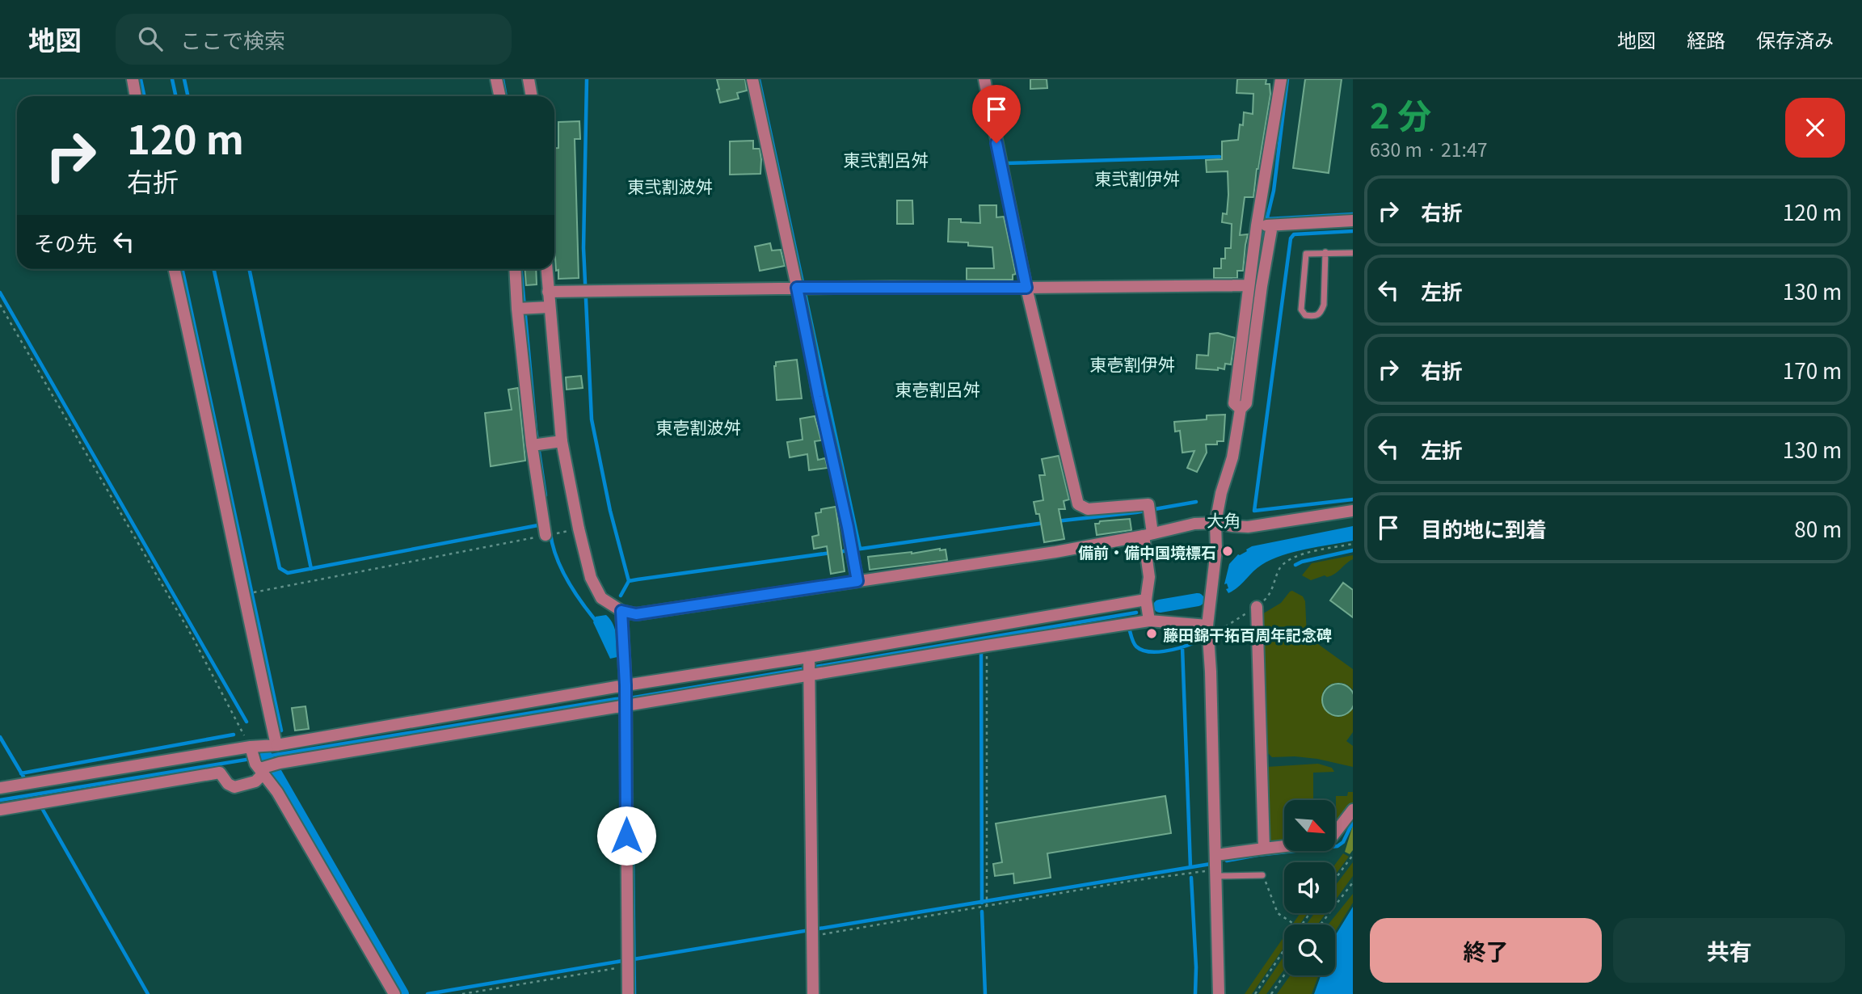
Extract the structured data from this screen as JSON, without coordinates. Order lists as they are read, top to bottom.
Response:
{
  "districts": [
    "東弐割呂舛",
    "東弐割伊舛",
    "東弐割波舛",
    "東壱割伊舛",
    "東壱割呂舛",
    "東壱割波舛",
    "大角"
  ],
  "places": ["備前・備中国境標石", "藤田錦干拓百周年記念碑"],
  "north": "bottom right",
  "page": {
    "header": "地図",
    "search": "ここで検索",
    "nav": ["地図", "経路", "保存済み"],
    "heading": ["2 分", "630 m · 21:47"],
    "turn": ["120 m", "右折"],
    "list": [
      {
        "name": "右折",
        "value": "120 m"
      },
      {
        "name": "左折",
        "value": "130 m"
      },
      {
        "name": "右折",
        "value": "170 m"
      },
      {
        "name": "左折",
        "value": "130 m"
      },
      {
        "name": "目的地に到着",
        "value": "80 m"
      }
    ],
    "then": "その先",
    "buttons": ["終了", "共有"]
  }
}
